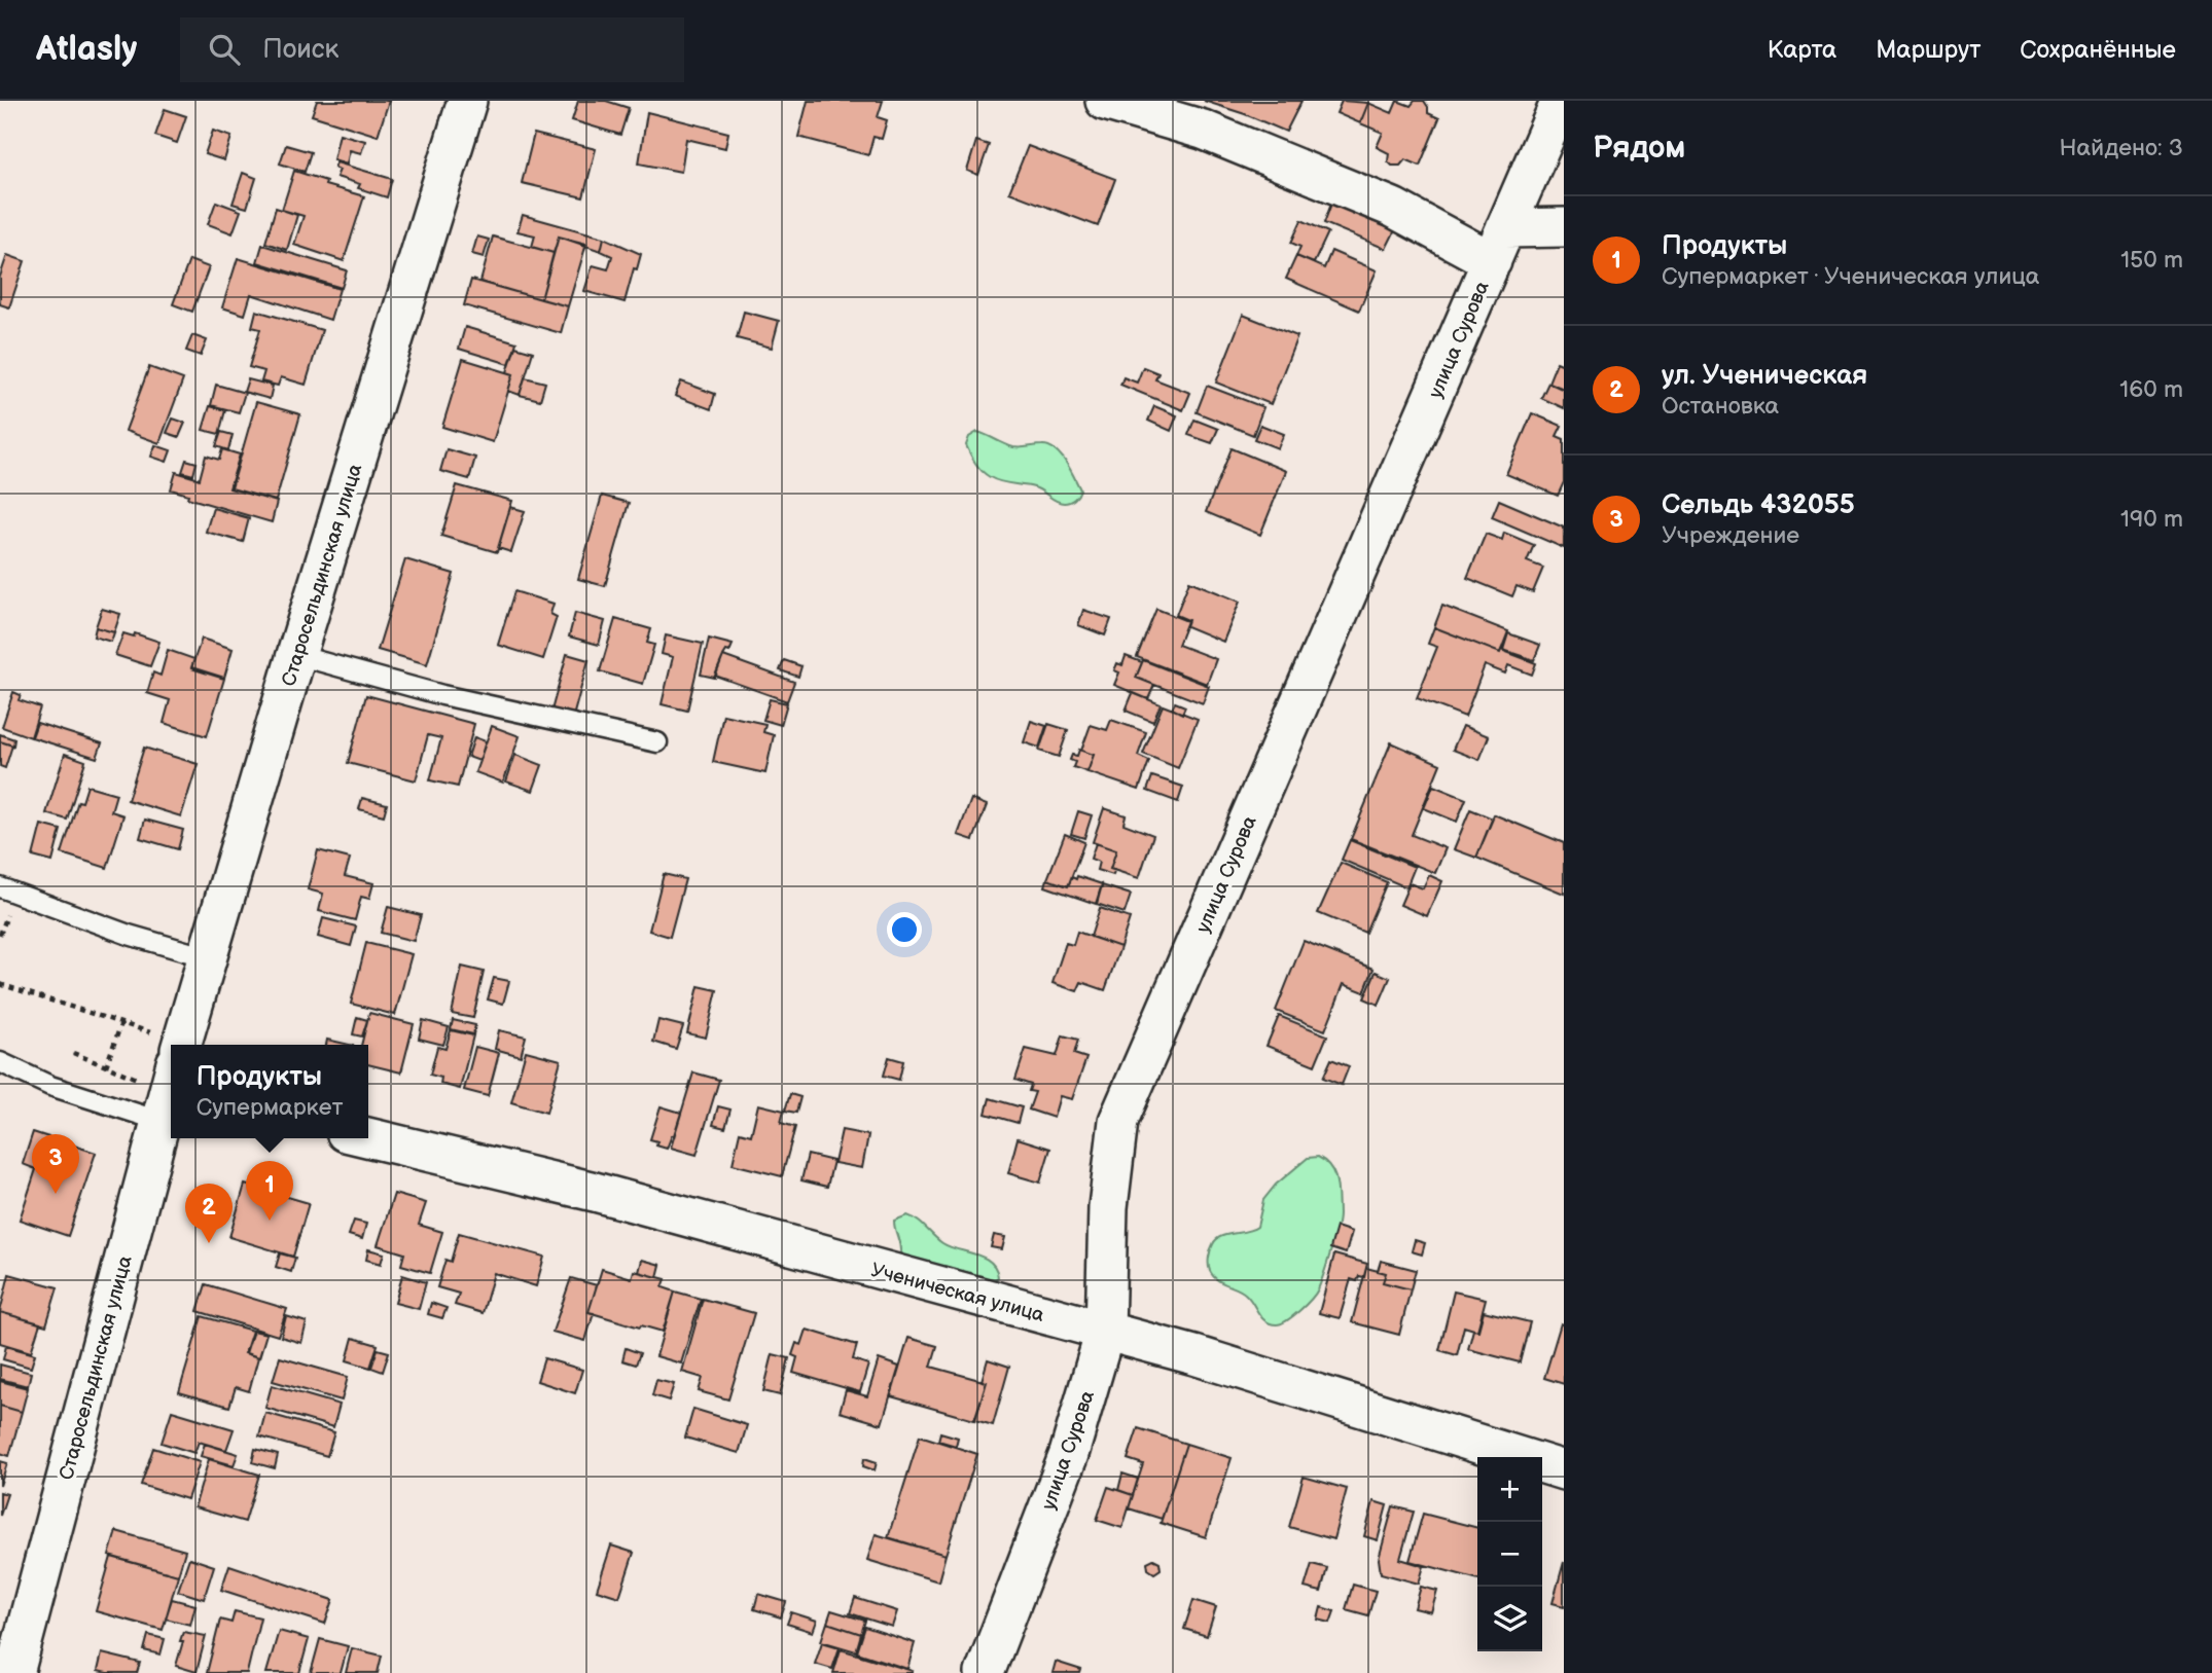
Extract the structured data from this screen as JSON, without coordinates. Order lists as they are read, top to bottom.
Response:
{
  "streets": {
    "street": ["улица Сурова", "Старосельдинская улица", "Ученическая улица"]
  },
  "crossings": [
    ["улица Сурова", "Ученическая улица"]
  ],
  "page": {
    "header": "Atlasly",
    "search": "Поиск",
    "nav": ["Карта", "Маршрут", "Сохранённые"],
    "heading": ["Рядом", "Найдено: 3"],
    "list": [
      {
        "mark": "1",
        "name": "Продукты",
        "note": "Супермаркет · Ученическая улица",
        "value": "150 m"
      },
      {
        "mark": "2",
        "name": "ул. Ученическая",
        "note": "Остановка",
        "value": "160 m"
      },
      {
        "mark": "3",
        "name": "Сельдь 432055",
        "note": "Учреждение",
        "value": "190 m"
      }
    ],
    "popup": ["Продукты", "Супермаркет"],
    "pins": ["3", "1", "2"],
    "map_buttons": ["+", "−"]
  }
}
